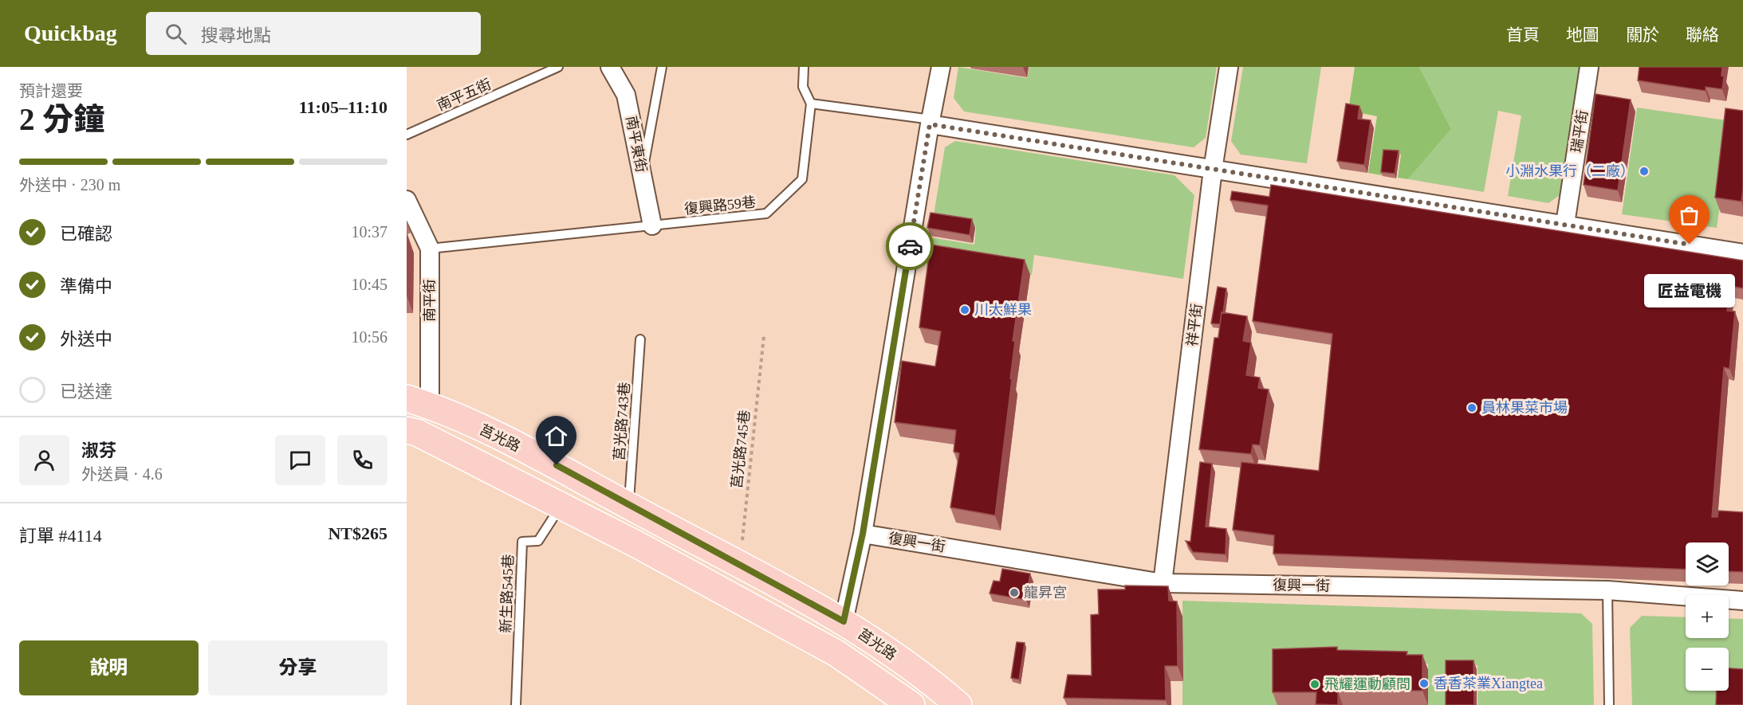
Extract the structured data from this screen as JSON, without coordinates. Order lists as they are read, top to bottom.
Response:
{
  "streets": {
    "main road": ["莒光路"],
    "street": [
      "瑞平街",
      "南平東街",
      "南平街",
      "祥平街",
      "復興一街"
    ],
    "lane": [
      "南平五街",
      "復興路59巷",
      "莒光路743巷",
      "新生路545巷"
    ],
    "path": ["莒光路745巷"]
  },
  "crossings": [
    ["南平東街", "復興路59巷"],
    ["復興路59巷", "南平街"],
    ["南平街", "莒光路"],
    ["祥平街", "復興一街"],
    ["莒光路743巷", "莒光路"],
    ["莒光路", "莒光路745巷"]
  ],
  "places": [
    "小淵水果行（二廠）",
    "匠益電機",
    "川太鮮果",
    "員林果菜市場",
    "龍昇宮",
    "香香茶業Xiangtea",
    "飛耀運動顧問"
  ],
  "page": {
    "header": "Quickbag",
    "search": "搜尋地點",
    "nav": [
      "首頁",
      "地圖",
      "關於",
      "聯絡"
    ],
    "heading": ["2 分鐘", "預計還要", "11:05–11:10"],
    "panel": [
      "淑芬",
      "外送員 · 4.6",
      "訂單 #4114",
      "NT$265"
    ],
    "bar": "外送中 · 230 m",
    "list": [
      ["已確認", "10:37"],
      ["準備中", "10:45"],
      ["外送中", "10:56"],
      "已送達"
    ],
    "bubble": "匠益電機",
    "map_buttons": ["+", "−"],
    "buttons": ["說明", "分享"]
  }
}
